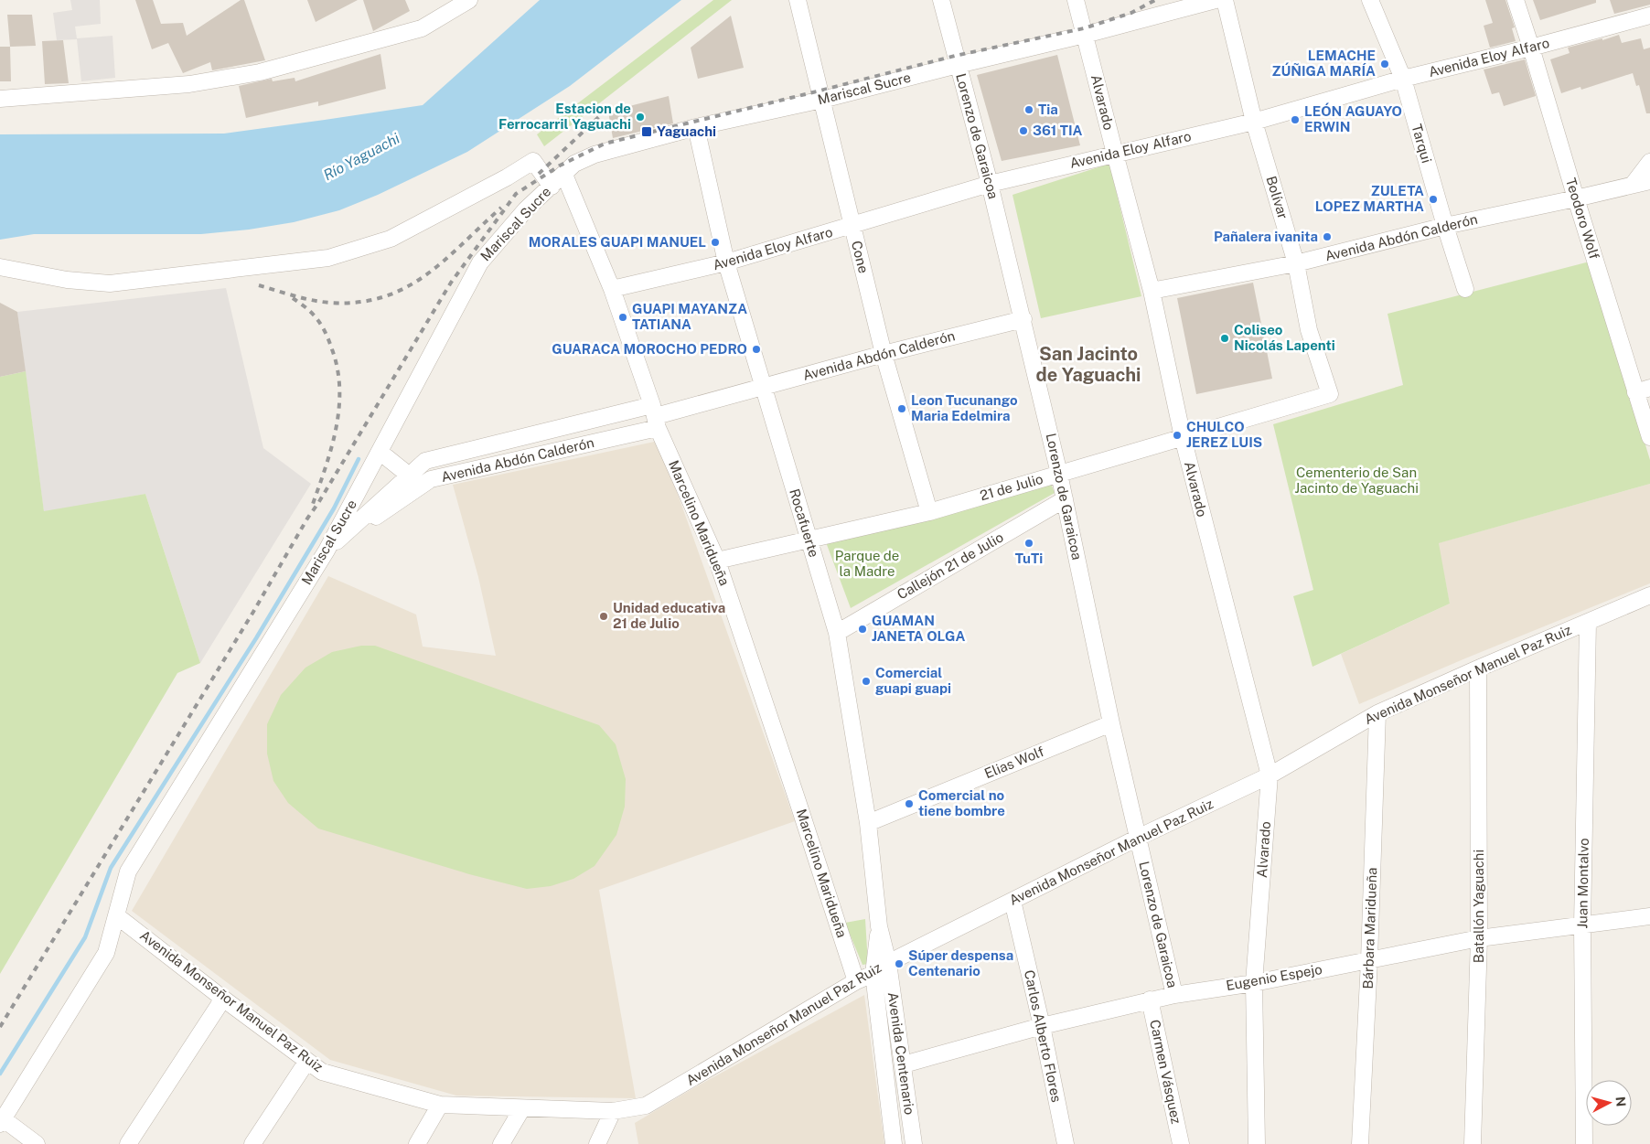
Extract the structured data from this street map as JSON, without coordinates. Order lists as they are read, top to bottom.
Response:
{
  "streets": {
    "street": [
      "Avenida Eloy Alfaro",
      "Mariscal Sucre",
      "Alvarado",
      "Lorenzo de Garaicoa",
      "Tarqui",
      "Bolívar",
      "Teodoro Wolf",
      "Avenida Abdón Calderón",
      "Cone",
      "21 de Julio",
      "Marcelino Maridueña",
      "Rocafuerte",
      "Callejón 21 de Julio",
      "Avenida Monseñor Manuel Paz Ruiz",
      "Elias Wolf",
      "Juan Montalvo",
      "Batallón Yaguachi",
      "Bárbara Maridueña",
      "Eugenio Espejo",
      "Carlos Alberto Flores",
      "Avenida Centenario",
      "Carmen Vásquez"
    ]
  },
  "crossings": [
    ["Avenida Eloy Alfaro", "Alvarado"],
    ["Avenida Eloy Alfaro", "Lorenzo de Garaicoa"],
    ["Avenida Eloy Alfaro", "Tarqui"],
    ["Avenida Eloy Alfaro", "Bolívar"],
    ["Avenida Eloy Alfaro", "Teodoro Wolf"],
    ["Avenida Eloy Alfaro", "Cone"],
    ["Avenida Eloy Alfaro", "Marcelino Maridueña"],
    ["Avenida Eloy Alfaro", "Rocafuerte"],
    ["Mariscal Sucre", "Alvarado"],
    ["Mariscal Sucre", "Lorenzo de Garaicoa"],
    ["Mariscal Sucre", "Avenida Abdón Calderón"],
    ["Mariscal Sucre", "Cone"],
    ["Mariscal Sucre", "Marcelino Maridueña"],
    ["Mariscal Sucre", "Rocafuerte"],
    ["Mariscal Sucre", "Avenida Monseñor Manuel Paz Ruiz"],
    ["Alvarado", "Avenida Abdón Calderón"],
    ["Alvarado", "21 de Julio"],
    ["Alvarado", "Avenida Monseñor Manuel Paz Ruiz"],
    ["Alvarado", "Eugenio Espejo"],
    ["Lorenzo de Garaicoa", "Avenida Abdón Calderón"],
    ["Lorenzo de Garaicoa", "21 de Julio"],
    ["Lorenzo de Garaicoa", "Callejón 21 de Julio"],
    ["Lorenzo de Garaicoa", "Avenida Monseñor Manuel Paz Ruiz"],
    ["Lorenzo de Garaicoa", "Elias Wolf"],
    ["Lorenzo de Garaicoa", "Eugenio Espejo"],
    ["Tarqui", "Avenida Abdón Calderón"],
    ["Bolívar", "Avenida Abdón Calderón"],
    ["Bolívar", "21 de Julio"],
    ["Teodoro Wolf", "Avenida Abdón Calderón"],
    ["Avenida Abdón Calderón", "Cone"],
    ["Avenida Abdón Calderón", "Marcelino Maridueña"],
    ["Avenida Abdón Calderón", "Rocafuerte"],
    ["Cone", "21 de Julio"],
    ["21 de Julio", "Marcelino Maridueña"],
    ["21 de Julio", "Rocafuerte"],
    ["Marcelino Maridueña", "Avenida Monseñor Manuel Paz Ruiz"],
    ["Rocafuerte", "Callejón 21 de Julio"],
    ["Rocafuerte", "Avenida Monseñor Manuel Paz Ruiz"],
    ["Rocafuerte", "Elias Wolf"],
    ["Rocafuerte", "Avenida Centenario"],
    ["Avenida Monseñor Manuel Paz Ruiz", "Juan Montalvo"],
    ["Avenida Monseñor Manuel Paz Ruiz", "Batallón Yaguachi"],
    ["Avenida Monseñor Manuel Paz Ruiz", "Bárbara Maridueña"],
    ["Avenida Monseñor Manuel Paz Ruiz", "Carlos Alberto Flores"],
    ["Avenida Monseñor Manuel Paz Ruiz", "Avenida Centenario"],
    ["Juan Montalvo", "Eugenio Espejo"],
    ["Batallón Yaguachi", "Eugenio Espejo"],
    ["Bárbara Maridueña", "Eugenio Espejo"],
    ["Eugenio Espejo", "Carlos Alberto Flores"],
    ["Eugenio Espejo", "Avenida Centenario"],
    ["Eugenio Espejo", "Carmen Vásquez"]
  ],
  "districts": ["San Jacinto de Yaguachi"],
  "water": ["Río Yaguachi"],
  "parks": ["Cementerio de San Jacinto de Yaguachi", "Parque de la Madre"],
  "places": {
    "other": [
      "LEMACHE ZÚÑIGA MARÍA",
      "Tia",
      "Estacion de Ferrocarril Yaguachi",
      "LEÓN AGUAYO ERWIN",
      "361 TIA",
      "ZULETA LOPEZ MARTHA",
      "Pañalera ivanita",
      "MORALES GUAPI MANUEL",
      "GUAPI MAYANZA TATIANA",
      "Coliseo Nicolás Lapenti",
      "GUARACA MOROCHO PEDRO",
      "Leon Tucunango Maria Edelmira",
      "CHULCO JEREZ LUIS",
      "TuTi",
      "Unidad educativa 21 de Julio",
      "GUAMAN JANETA OLGA",
      "Comercial guapi guapi",
      "Comercial no tiene bombre",
      "Súper despensa Centenario"
    ],
    "transit": ["Yaguachi"]
  },
  "north": "right"
}
